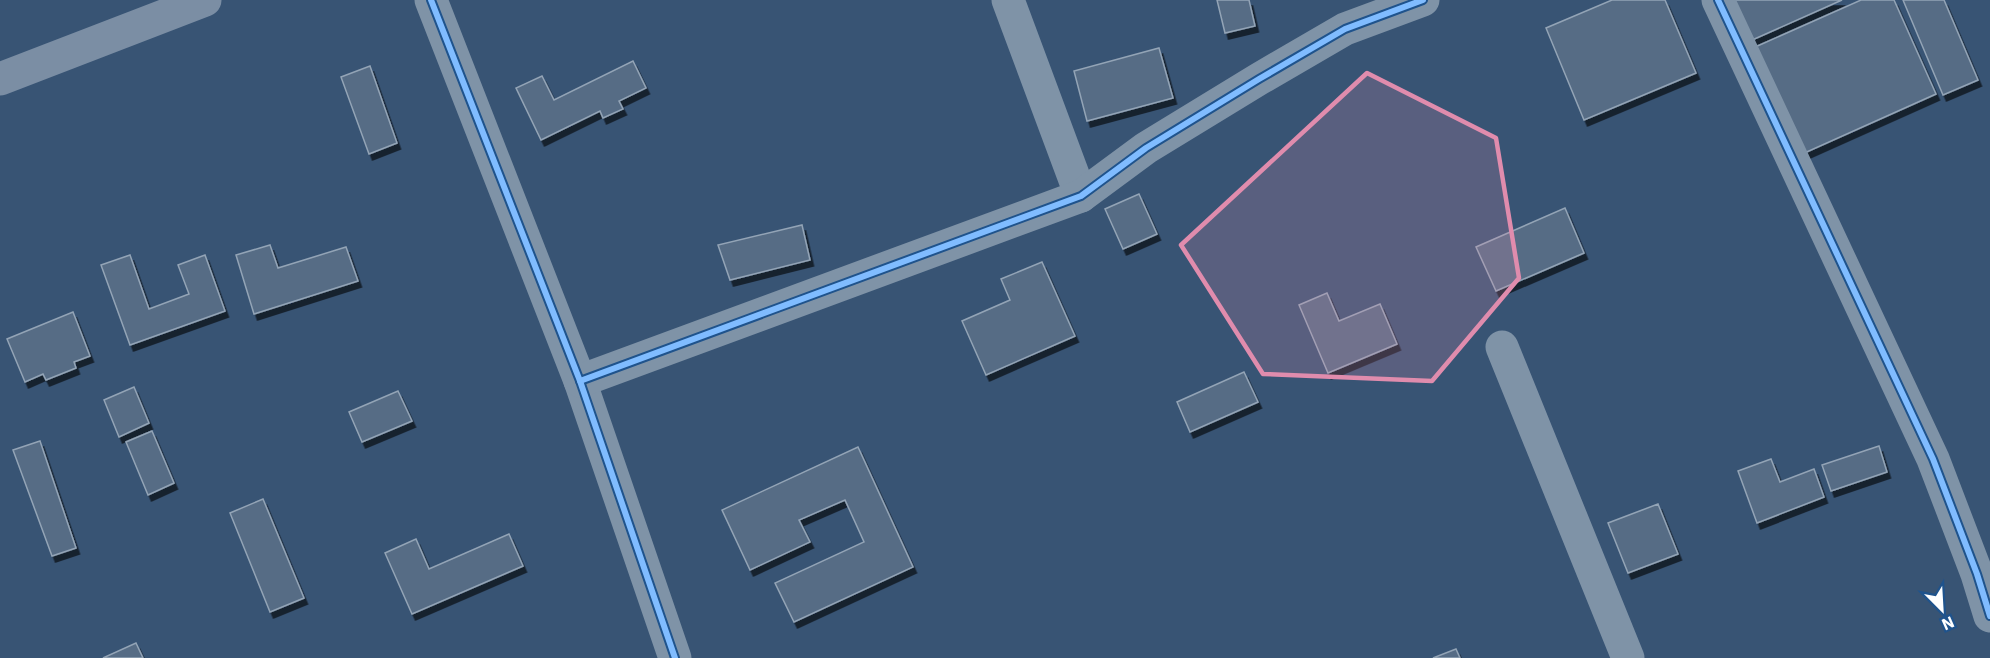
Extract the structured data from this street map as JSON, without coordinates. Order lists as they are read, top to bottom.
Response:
{
  "north": "bottom right"
}
